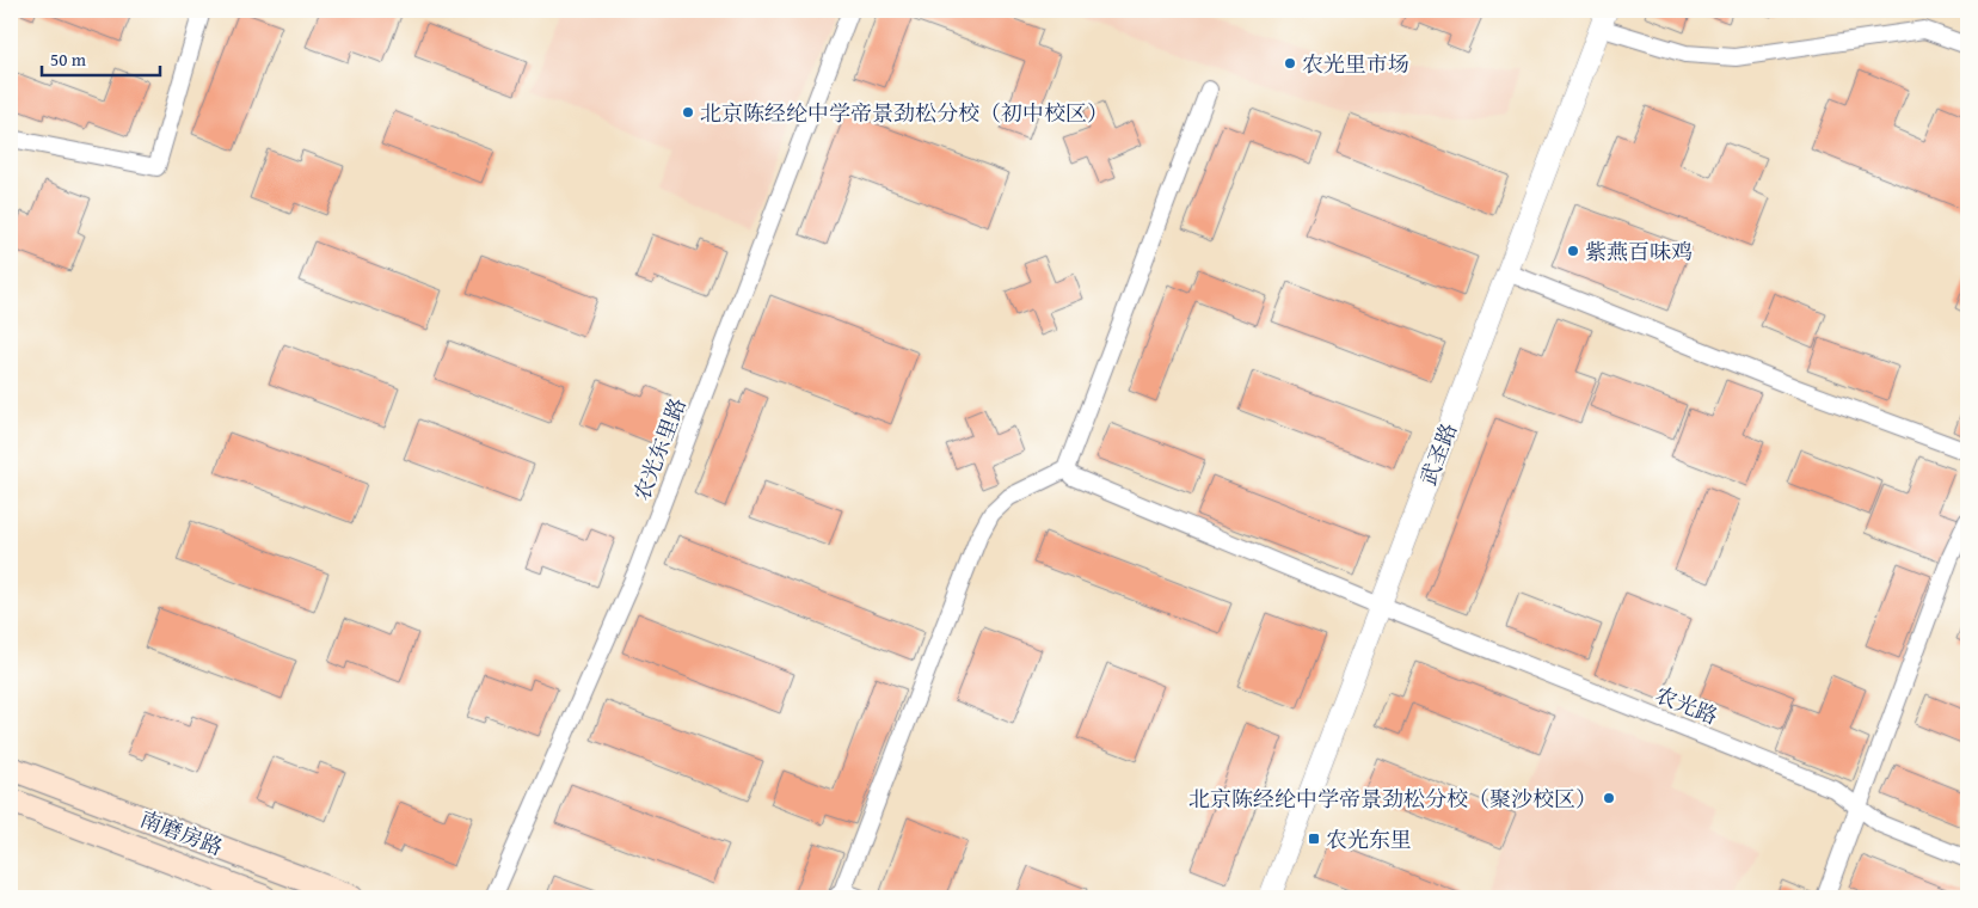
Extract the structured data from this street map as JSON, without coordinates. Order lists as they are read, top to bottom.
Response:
{
  "streets": {
    "main road": ["南磨房路"],
    "street": ["农光东里路", "武圣路", "农光路"]
  },
  "crossings": [
    ["武圣路", "农光路"]
  ],
  "places": {
    "other": [
      "农光里市场",
      "北京陈经纶中学帝景劲松分校（初中校区）",
      "紫燕百味鸡",
      "北京陈经纶中学帝景劲松分校（聚沙校区）"
    ],
    "transit": ["农光东里"]
  },
  "scale_bar": "50 m"
}
